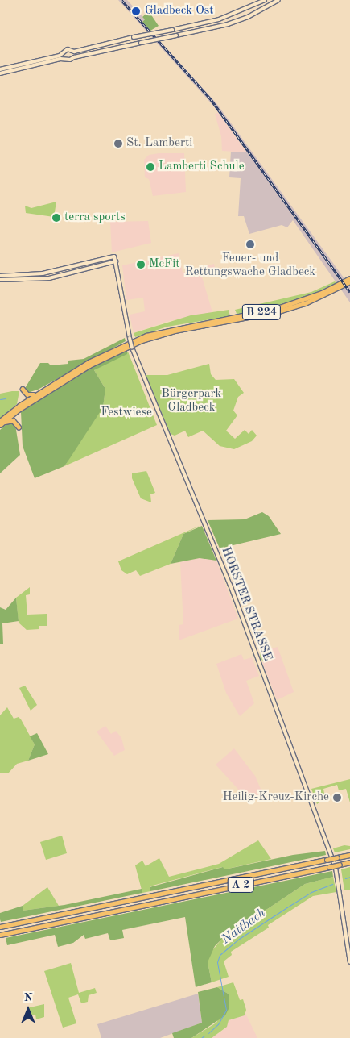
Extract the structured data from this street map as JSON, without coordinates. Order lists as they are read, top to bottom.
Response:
{
  "streets": {
    "highway": ["A 2"],
    "main road": ["B 224", "HORSTER STRASSE"]
  },
  "water": ["Nattbach"],
  "parks": ["Bürgerpark Gladbeck", "Festwiese"],
  "places": [
    "Gladbeck Ost",
    "St. Lamberti",
    "Lamberti Schule",
    "terra sports",
    "Feuer- und Rettungswache Gladbeck",
    "McFit",
    "Heilig-Kreuz-Kirche"
  ],
  "north": "top"
}
